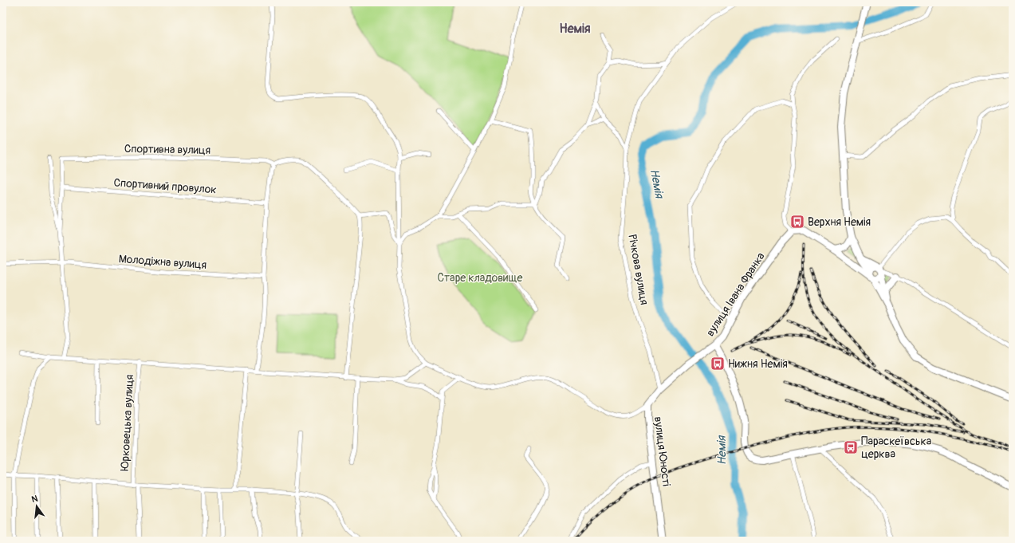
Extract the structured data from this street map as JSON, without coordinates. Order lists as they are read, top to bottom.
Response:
{
  "streets": {
    "main road": ["вулиця Івана Франка", "вулиця Юності"],
    "street": [
      "Спортивна вулиця",
      "Спортивний провулок",
      "Молодіжна вулиця",
      "Річкова вулиця",
      "Юрковецька вулиця"
    ]
  },
  "crossings": [
    ["Спортивна вулиця", "Спортивний провулок"],
    ["Річкова вулиця", "вулиця Юності"],
    ["вулиця Івана Франка", "вулиця Юності"]
  ],
  "districts": ["Немія"],
  "water": ["Немія"],
  "parks": ["Старе кладовище"],
  "places": {
    "bus stop": ["Верхня Немія", "Нижня Немія", "Параскеївська церква"]
  },
  "north": "top"
}
